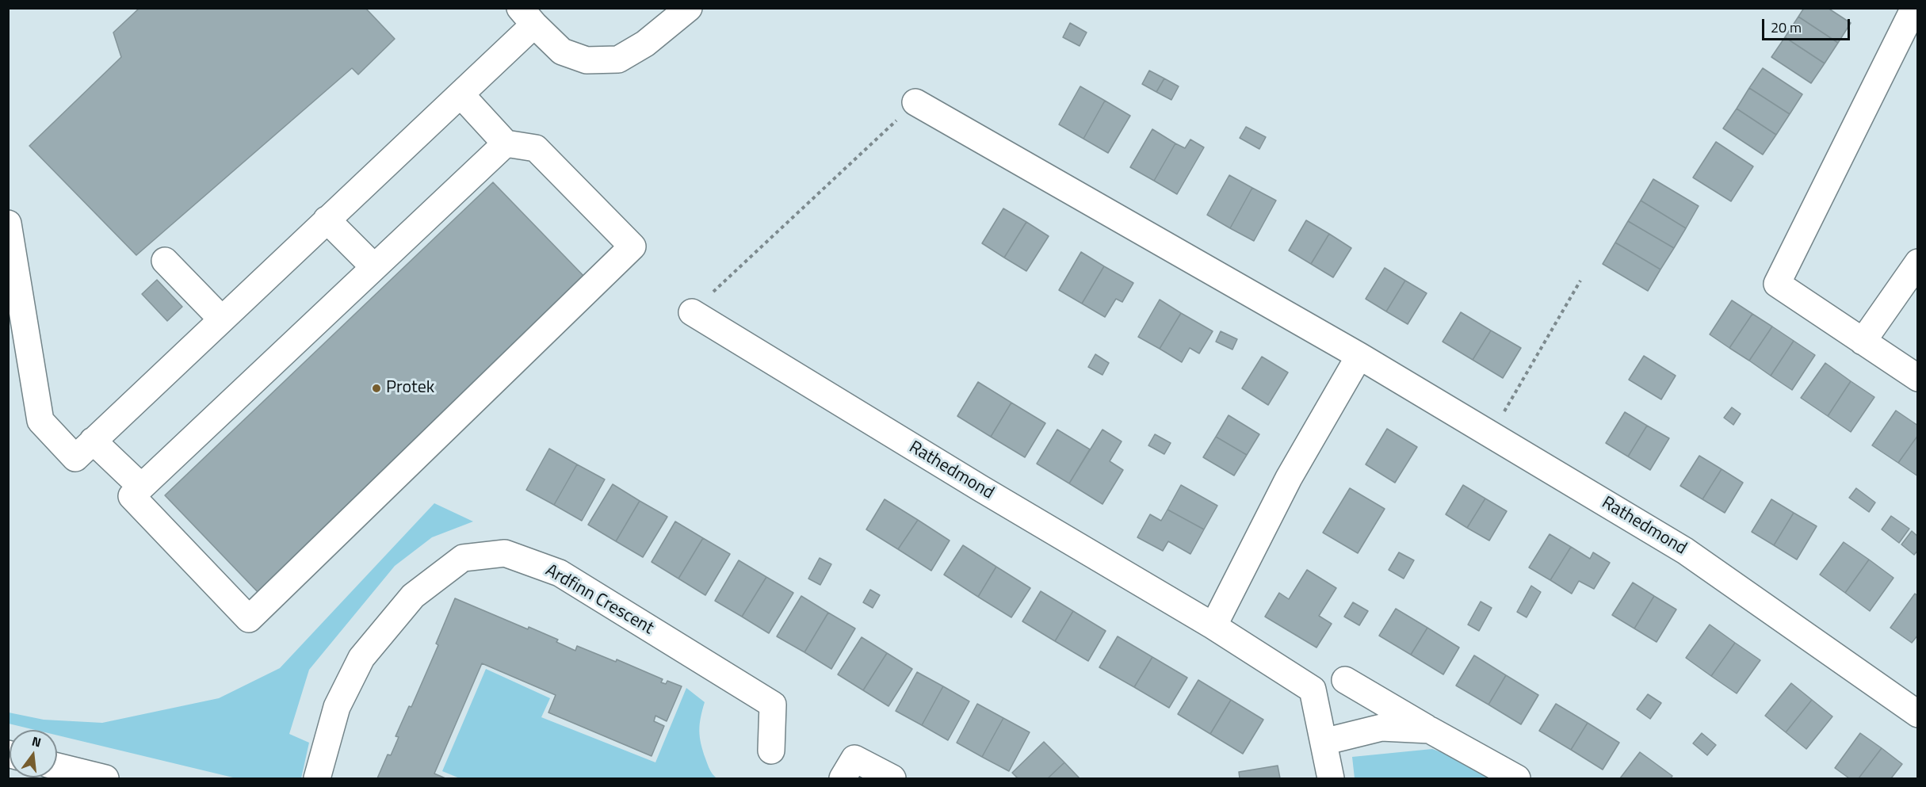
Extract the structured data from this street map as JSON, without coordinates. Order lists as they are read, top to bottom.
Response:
{
  "streets": {
    "street": ["Rathedmond", "Ardfinn Crescent"]
  },
  "places": ["Protek"],
  "scale_bar": "20 m",
  "north": "top"
}
